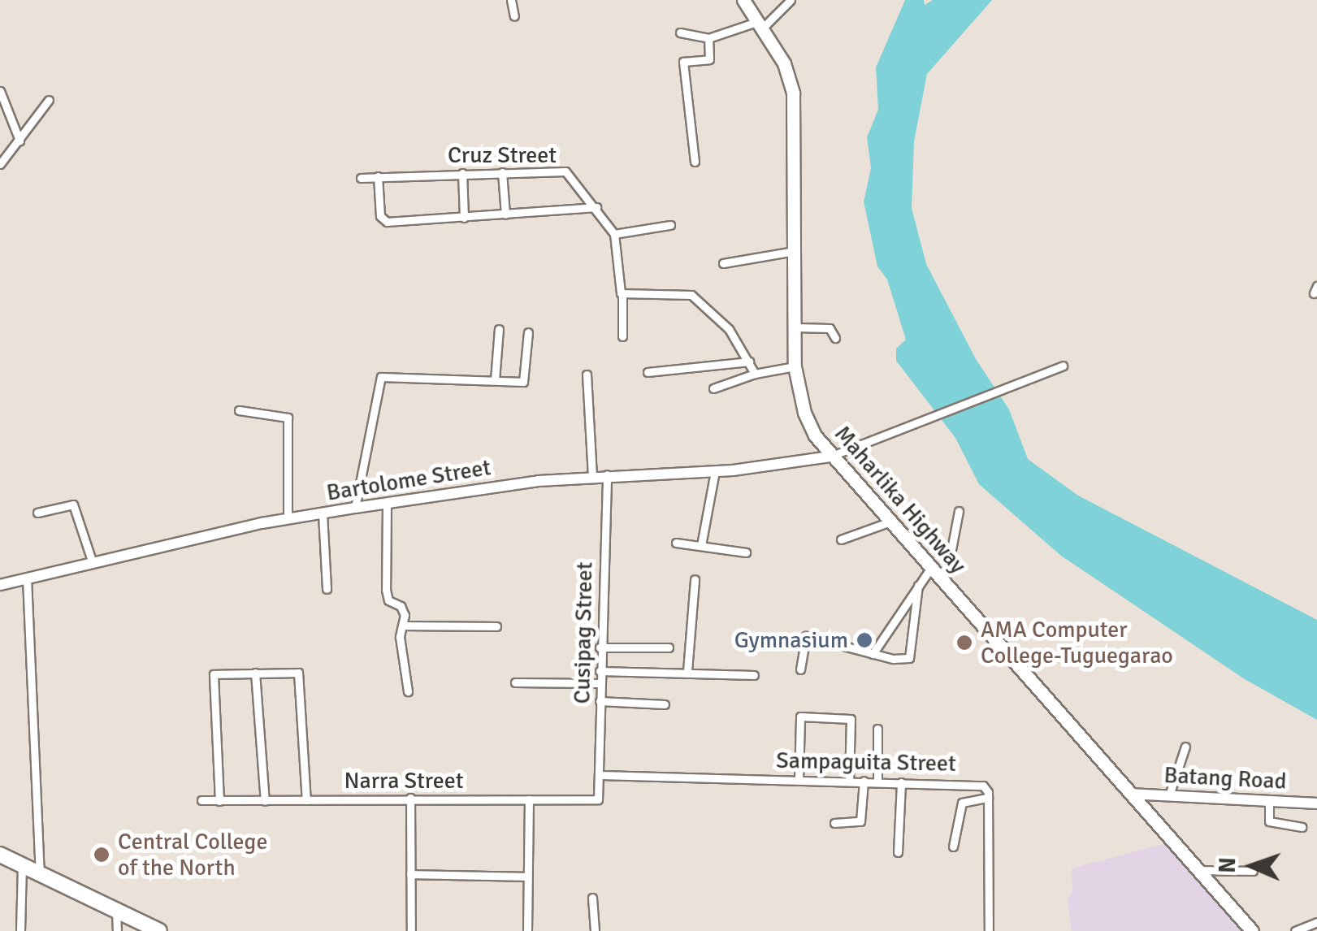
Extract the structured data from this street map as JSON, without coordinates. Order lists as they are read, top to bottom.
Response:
{
  "streets": {
    "main road": ["Maharlika Highway"],
    "street": [
      "Cruz Street",
      "Bartolome Street",
      "Cusipag Street",
      "Sampaguita Street",
      "Batang Road",
      "Narra Street"
    ]
  },
  "crossings": [
    ["Bartolome Street", "Maharlika Highway"],
    ["Bartolome Street", "Cusipag Street"],
    ["Maharlika Highway", "Batang Road"],
    ["Cusipag Street", "Sampaguita Street"],
    ["Cusipag Street", "Narra Street"]
  ],
  "places": ["Gymnasium", "AMA Computer College-Tuguegarao", "Central College of the North"],
  "north": "left"
}
